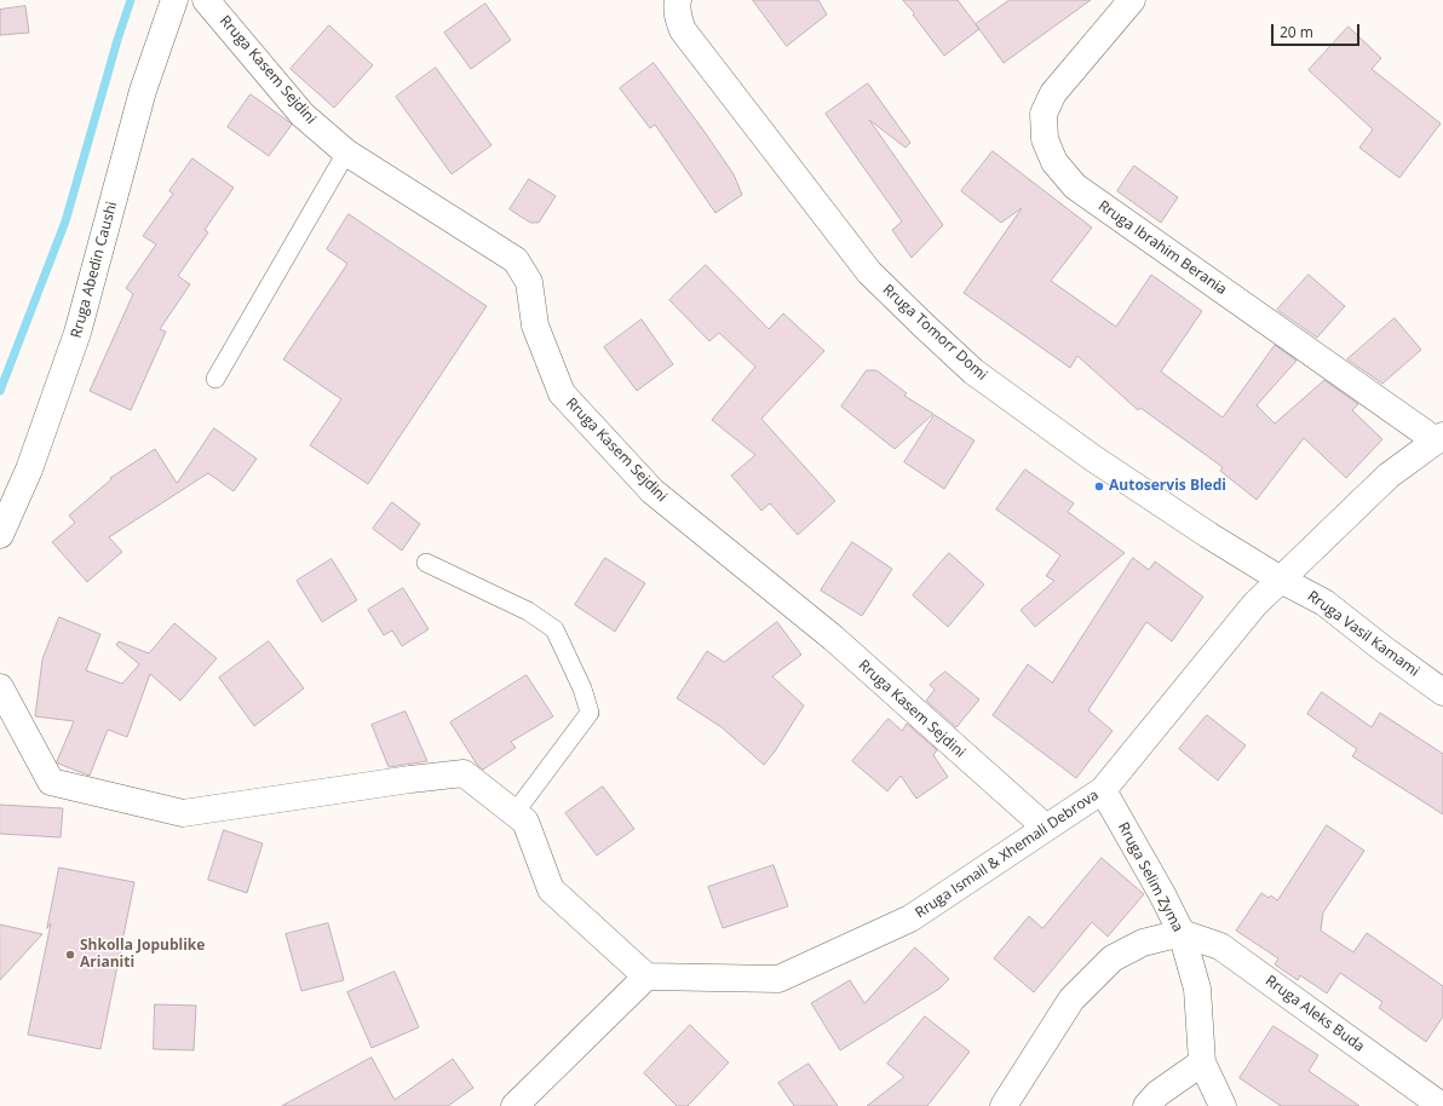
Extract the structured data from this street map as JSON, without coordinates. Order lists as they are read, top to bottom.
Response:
{
  "streets": {
    "street": [
      "Rruga Kasem Sejdini",
      "Rruga Ibrahim Berania",
      "Rruga Abedin Caushi",
      "Rruga Tomorr Domi",
      "Rruga Vasil Kamami",
      "Rruga Ismail & Xhemali Debrova",
      "Rruga Selim Zyma",
      "Rruga Aleks Buda"
    ]
  },
  "crossings": [
    ["Rruga Kasem Sejdini", "Rruga Ismail & Xhemali Debrova"],
    ["Rruga Ibrahim Berania", "Rruga Ismail & Xhemali Debrova"],
    ["Rruga Tomorr Domi", "Rruga Vasil Kamami"],
    ["Rruga Tomorr Domi", "Rruga Ismail & Xhemali Debrova"],
    ["Rruga Vasil Kamami", "Rruga Ismail & Xhemali Debrova"],
    ["Rruga Ismail & Xhemali Debrova", "Rruga Selim Zyma"],
    ["Rruga Selim Zyma", "Rruga Aleks Buda"]
  ],
  "places": ["Autoservis Bledi", "Shkolla Jopublike Arianiti"],
  "scale_bar": "20 m"
}
